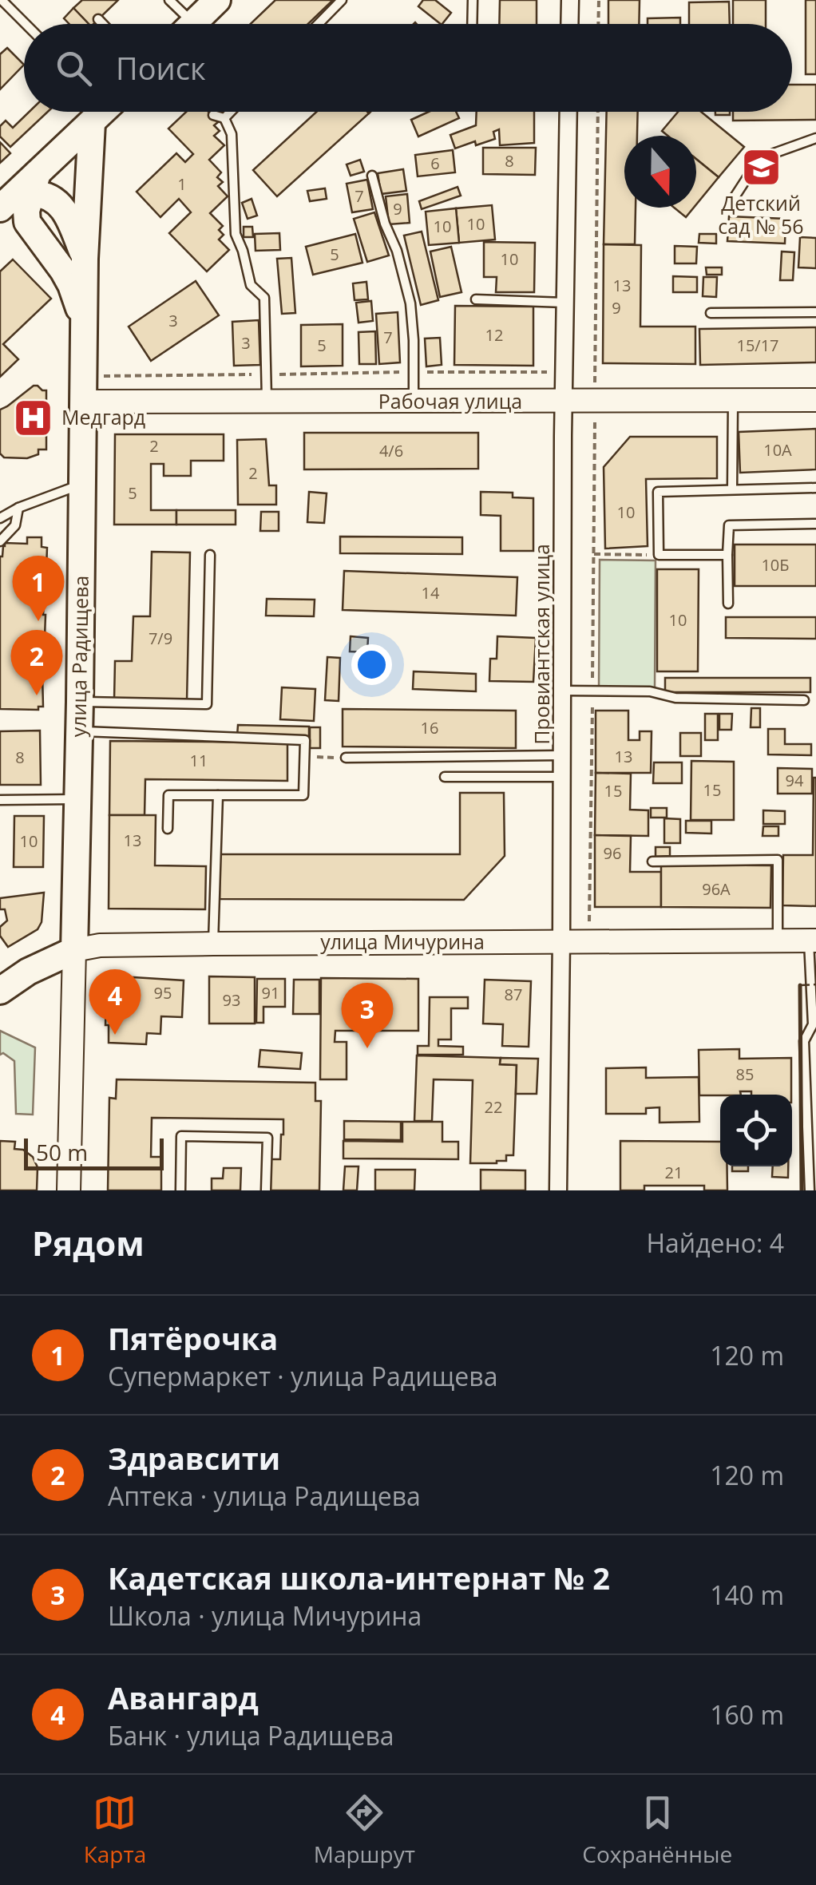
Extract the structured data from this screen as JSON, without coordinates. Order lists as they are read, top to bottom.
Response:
{
  "streets": {
    "main road": ["улица Радищева", "улица Мичурина"],
    "street": ["Рабочая улица", "Провиантская улица"]
  },
  "crossings": [
    ["Рабочая улица", "Провиантская улица"],
    ["Рабочая улица", "улица Радищева"],
    ["Провиантская улица", "улица Мичурина"],
    ["улица Радищева", "улица Мичурина"]
  ],
  "places": {
    "school or university": ["Детский сад № 56"],
    "hospital": ["Медгард"]
  },
  "house_numbers": [
    "8",
    "6",
    "1",
    "7",
    "9",
    "10",
    "10",
    "5",
    "10",
    "13",
    "9",
    "3",
    "12",
    "7",
    "3",
    "5",
    "15/17",
    "2",
    "10А",
    "4/6",
    "2",
    "5",
    "10",
    "10Б",
    "14",
    "10",
    "7/9",
    "16",
    "13",
    "8",
    "11",
    "94",
    "15",
    "15",
    "13",
    "10",
    "96",
    "96А",
    "95",
    "91",
    "87",
    "93",
    "85",
    "22",
    "21"
  ],
  "scale_bar": "50 m",
  "north": "bottom",
  "page": {
    "search": "Поиск",
    "pins": [
      "1",
      "2",
      "4",
      "3"
    ],
    "scale": "50 m",
    "heading": ["Рядом", "Найдено: 4"],
    "list": [
      {
        "mark": "1",
        "name": "Пятёрочка",
        "note": "Супермаркет · улица Радищева",
        "value": "120 m"
      },
      {
        "mark": "2",
        "name": "Здравсити",
        "note": "Аптека · улица Радищева",
        "value": "120 m"
      },
      {
        "mark": "3",
        "name": "Кадетская школа-интернат № 2",
        "note": "Школа · улица Мичурина",
        "value": "140 m"
      },
      {
        "mark": "4",
        "name": "Авангард",
        "note": "Банк · улица Радищева",
        "value": "160 m"
      }
    ],
    "nav": ["Карта", "Маршрут", "Сохранённые"]
  }
}
